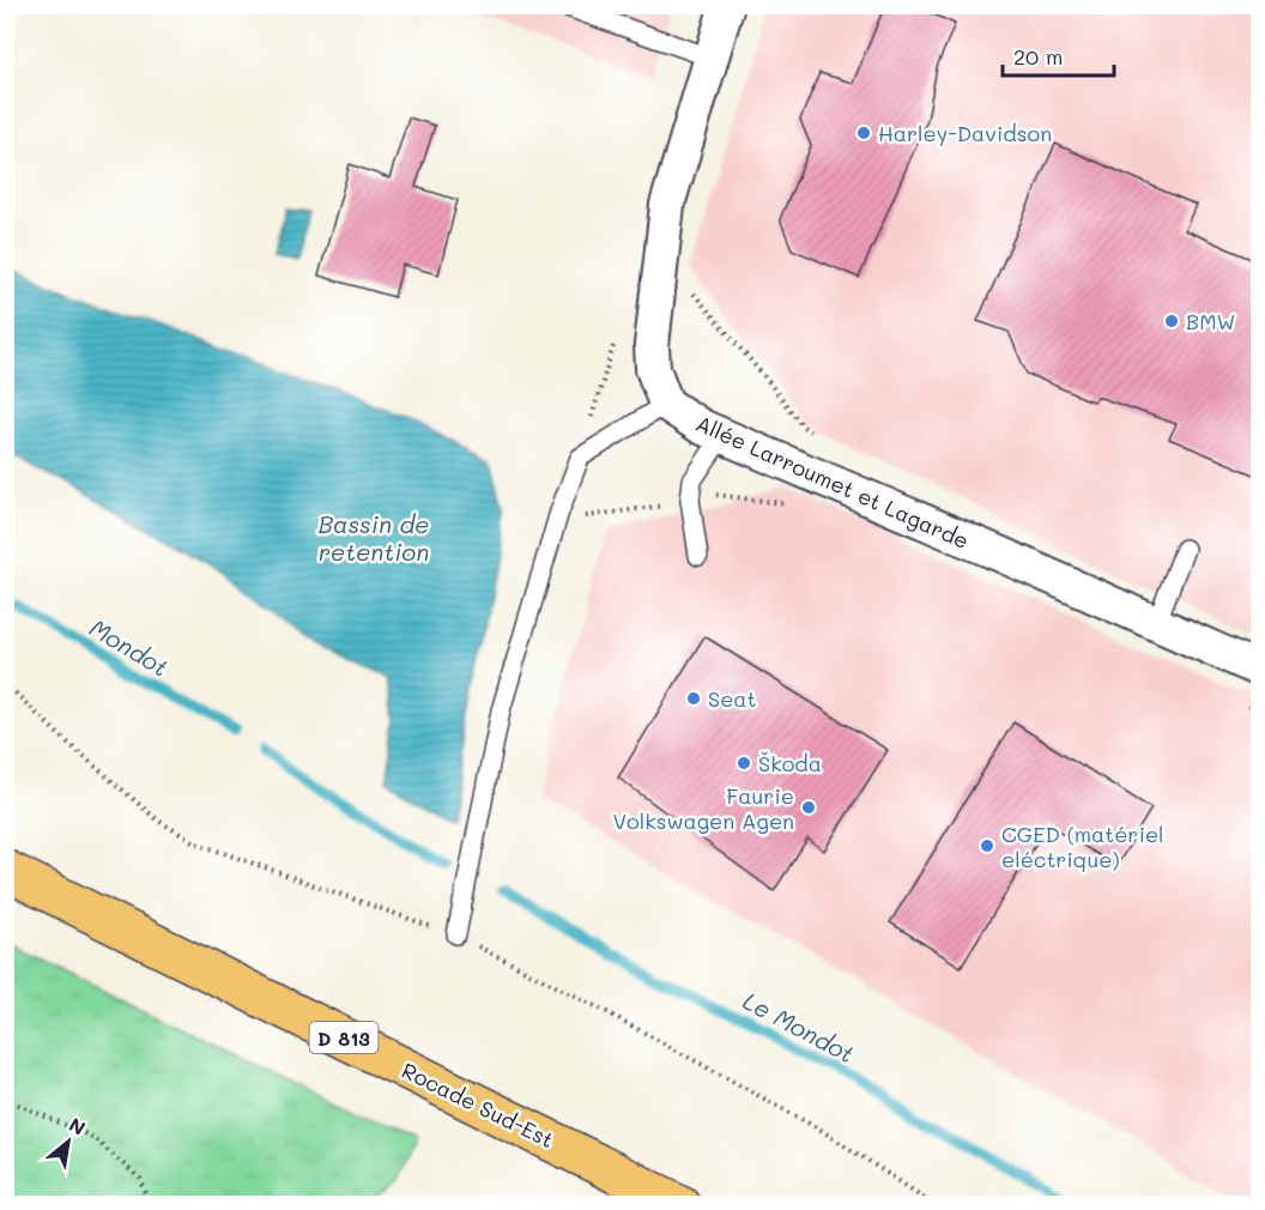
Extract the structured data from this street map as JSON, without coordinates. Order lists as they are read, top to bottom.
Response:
{
  "streets": {
    "main road": ["D 813", "Rocade Sud-Est"],
    "street": ["Allée Larroumet et Lagarde"]
  },
  "water": ["Bassin de retention", "Mondot", "Le Mondot"],
  "places": [
    "Harley-Davidson",
    "BMW",
    "Seat",
    "Škoda",
    "Faurie Volkswagen Agen",
    "CGED (matériel eléctrique)"
  ],
  "scale_bar": "20 m",
  "north": "top right"
}
